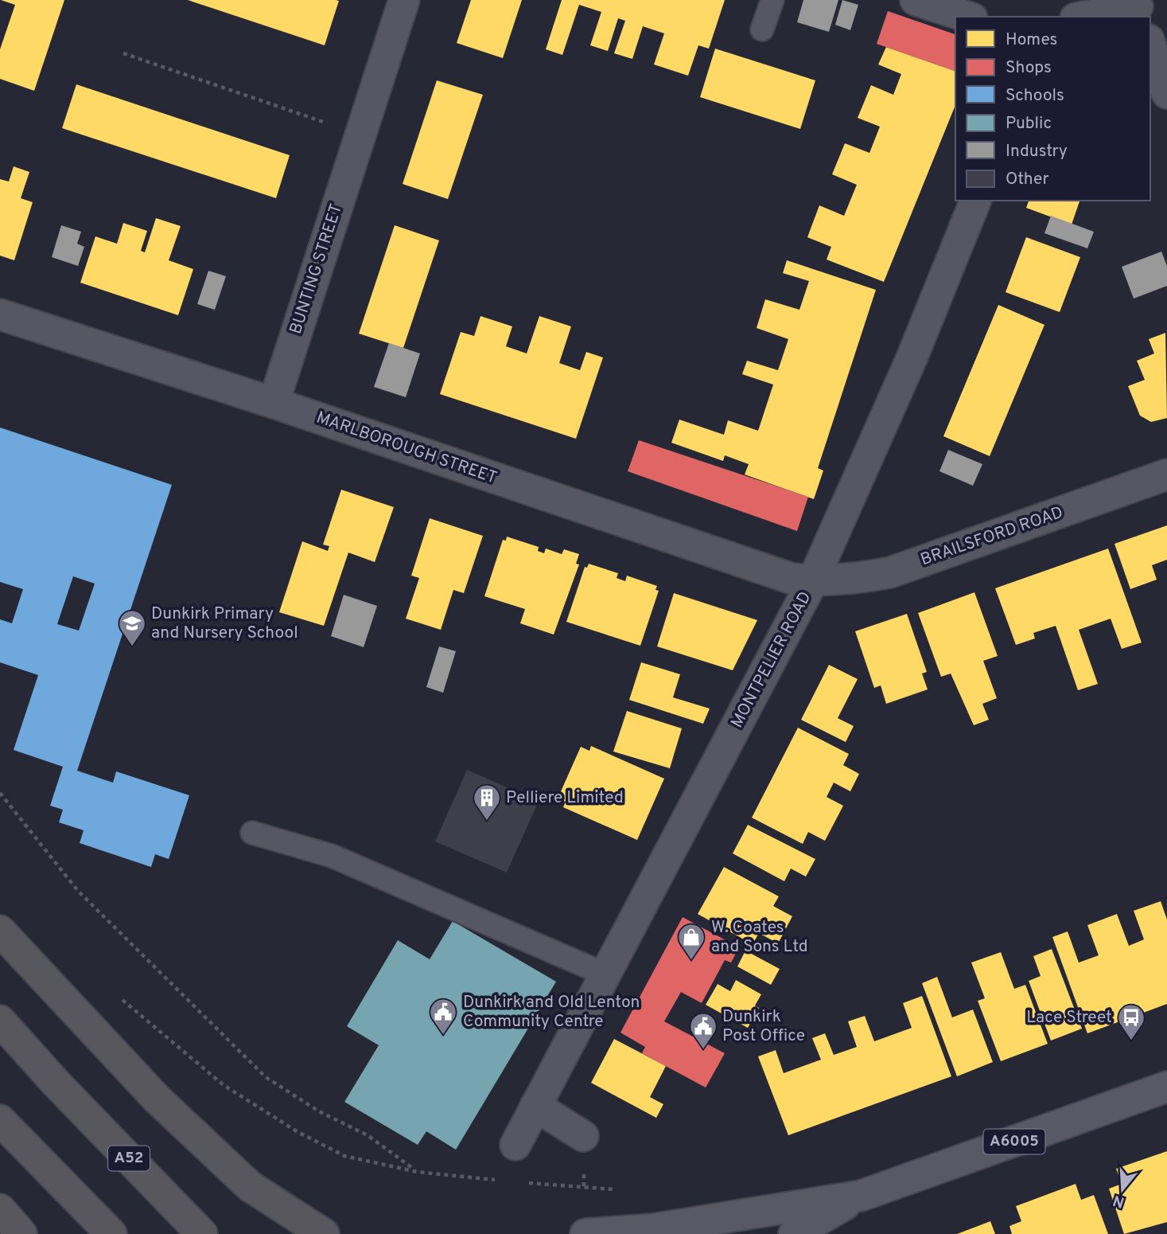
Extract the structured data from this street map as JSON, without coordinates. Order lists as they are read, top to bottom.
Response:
{
  "streets": {
    "highway": ["A52"],
    "main road": ["A6005"],
    "street": [
      "BUNTING STREET",
      "MARLBOROUGH STREET",
      "BRAILSFORD ROAD",
      "MONTPELIER ROAD"
    ]
  },
  "crossings": [
    ["BUNTING STREET", "MARLBOROUGH STREET"],
    ["MARLBOROUGH STREET", "BRAILSFORD ROAD"],
    ["MARLBOROUGH STREET", "MONTPELIER ROAD"],
    ["BRAILSFORD ROAD", "MONTPELIER ROAD"]
  ],
  "places": {
    "school or university": ["Dunkirk Primary and Nursery School"],
    "building": ["Pelliere Limited"],
    "shop": ["W. Coates and Sons Ltd"],
    "public building": ["Dunkirk and Old Lenton Community Centre", "Dunkirk Post Office"],
    "bus stop": ["Lace Street"]
  },
  "legend": [
    "Homes",
    "Shops",
    "Schools",
    "Public",
    "Industry",
    "Other"
  ],
  "north": "bottom"
}
